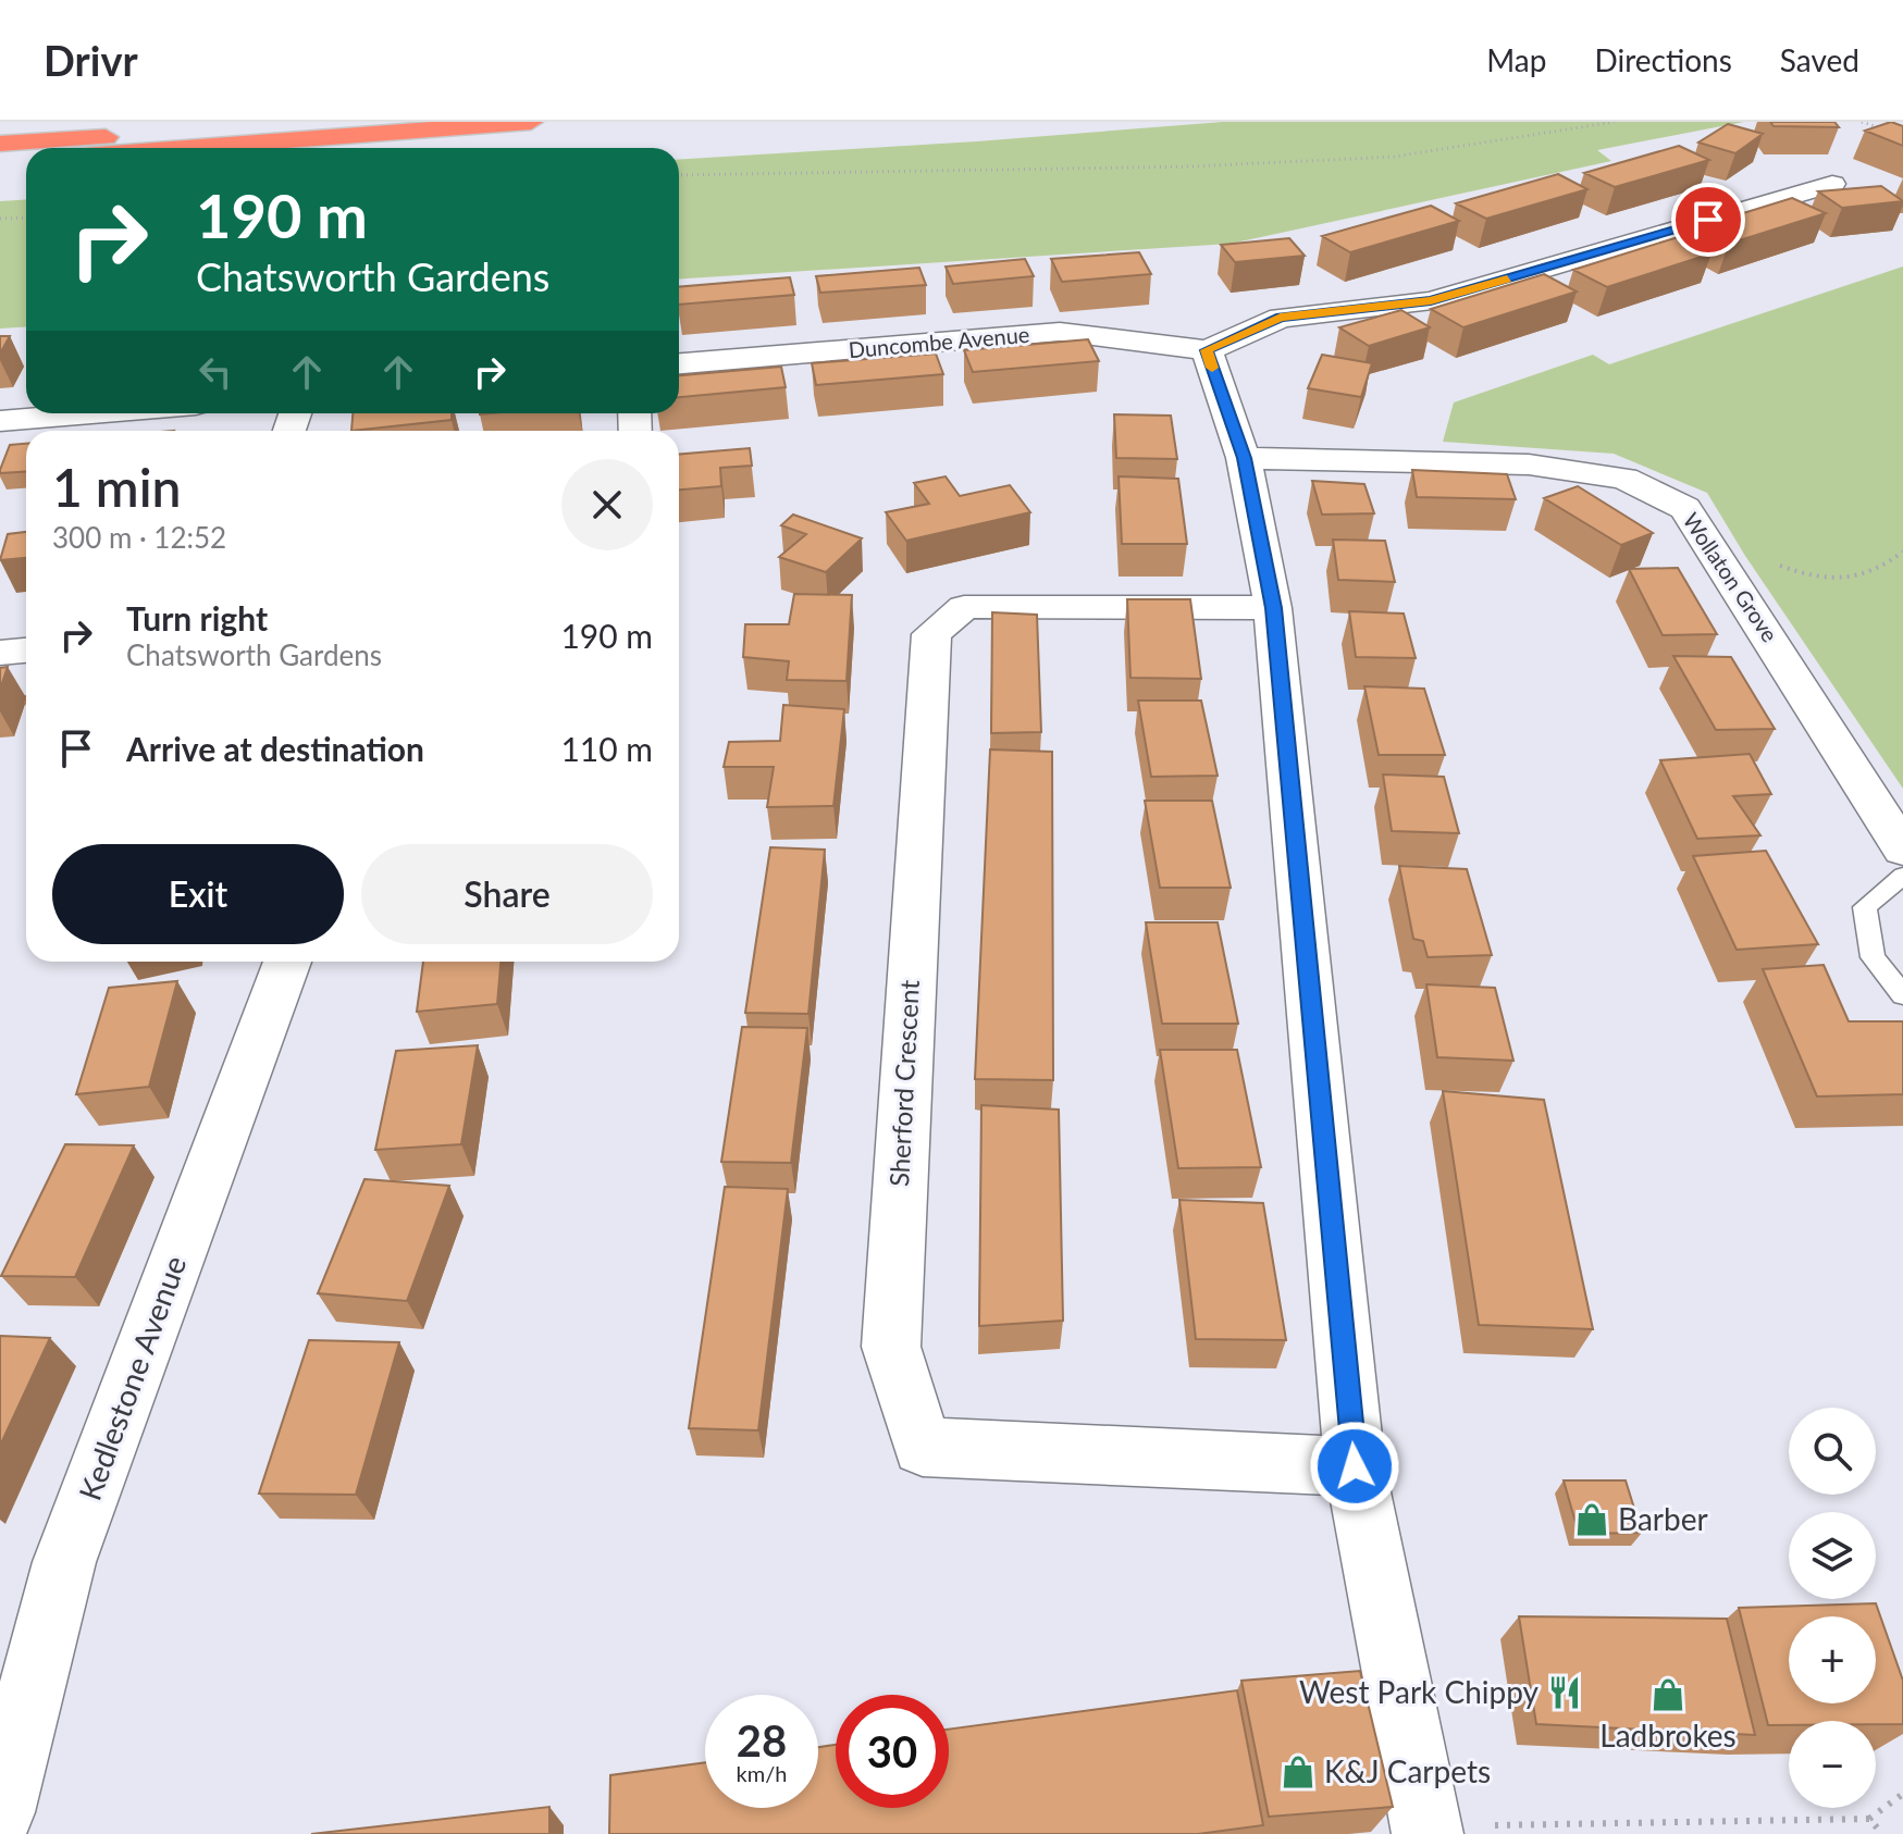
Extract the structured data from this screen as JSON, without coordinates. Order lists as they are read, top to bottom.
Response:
{
  "streets": {
    "street": [
      "Duncombe Avenue",
      "Wollaton Grove",
      "Sherford Crescent",
      "Kedlestone Avenue"
    ]
  },
  "places": {
    "shop": ["Barber", "Ladbrokes", "K&J Carpets"],
    "restaurant": ["West Park Chippy"]
  },
  "page": {
    "header": "Drivr",
    "nav": ["Map", "Directions", "Saved"],
    "turn": ["190 m", "Chatsworth Gardens"],
    "heading": ["1 min", "300 m · 12:52"],
    "list": [
      {
        "name": "Turn right",
        "note": "Chatsworth Gardens",
        "value": "190 m"
      },
      {
        "name": "Arrive at destination",
        "value": "110 m"
      }
    ],
    "buttons": ["Exit", "Share"],
    "map_buttons": ["+", "−"],
    "speed": "28 km/h",
    "limit": "30"
  }
}
